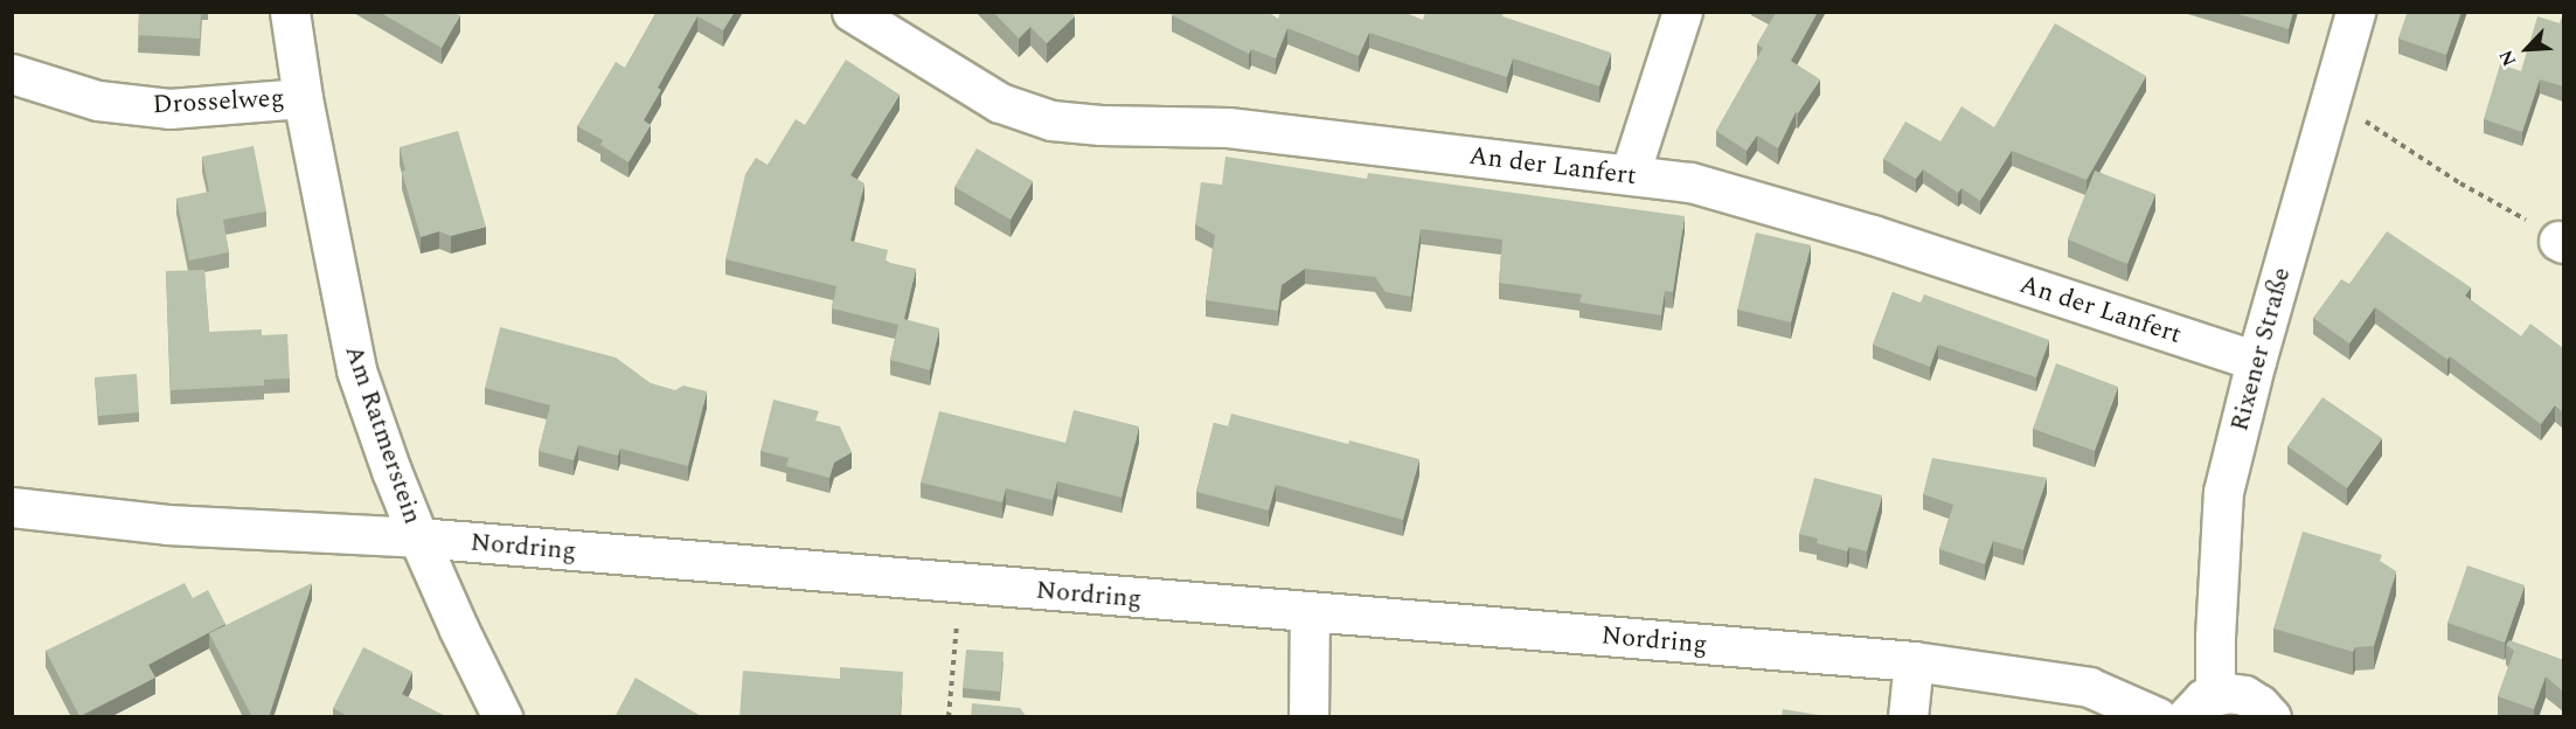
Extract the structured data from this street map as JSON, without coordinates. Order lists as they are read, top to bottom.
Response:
{
  "streets": {
    "street": [
      "Drosselweg",
      "An der Lanfert",
      "Rixener Straße",
      "Am Ratmerstein",
      "Nordring"
    ]
  },
  "crossings": [
    ["Drosselweg", "Am Ratmerstein"],
    ["An der Lanfert", "Rixener Straße"],
    ["Am Ratmerstein", "Nordring"]
  ],
  "north": "bottom left"
}
